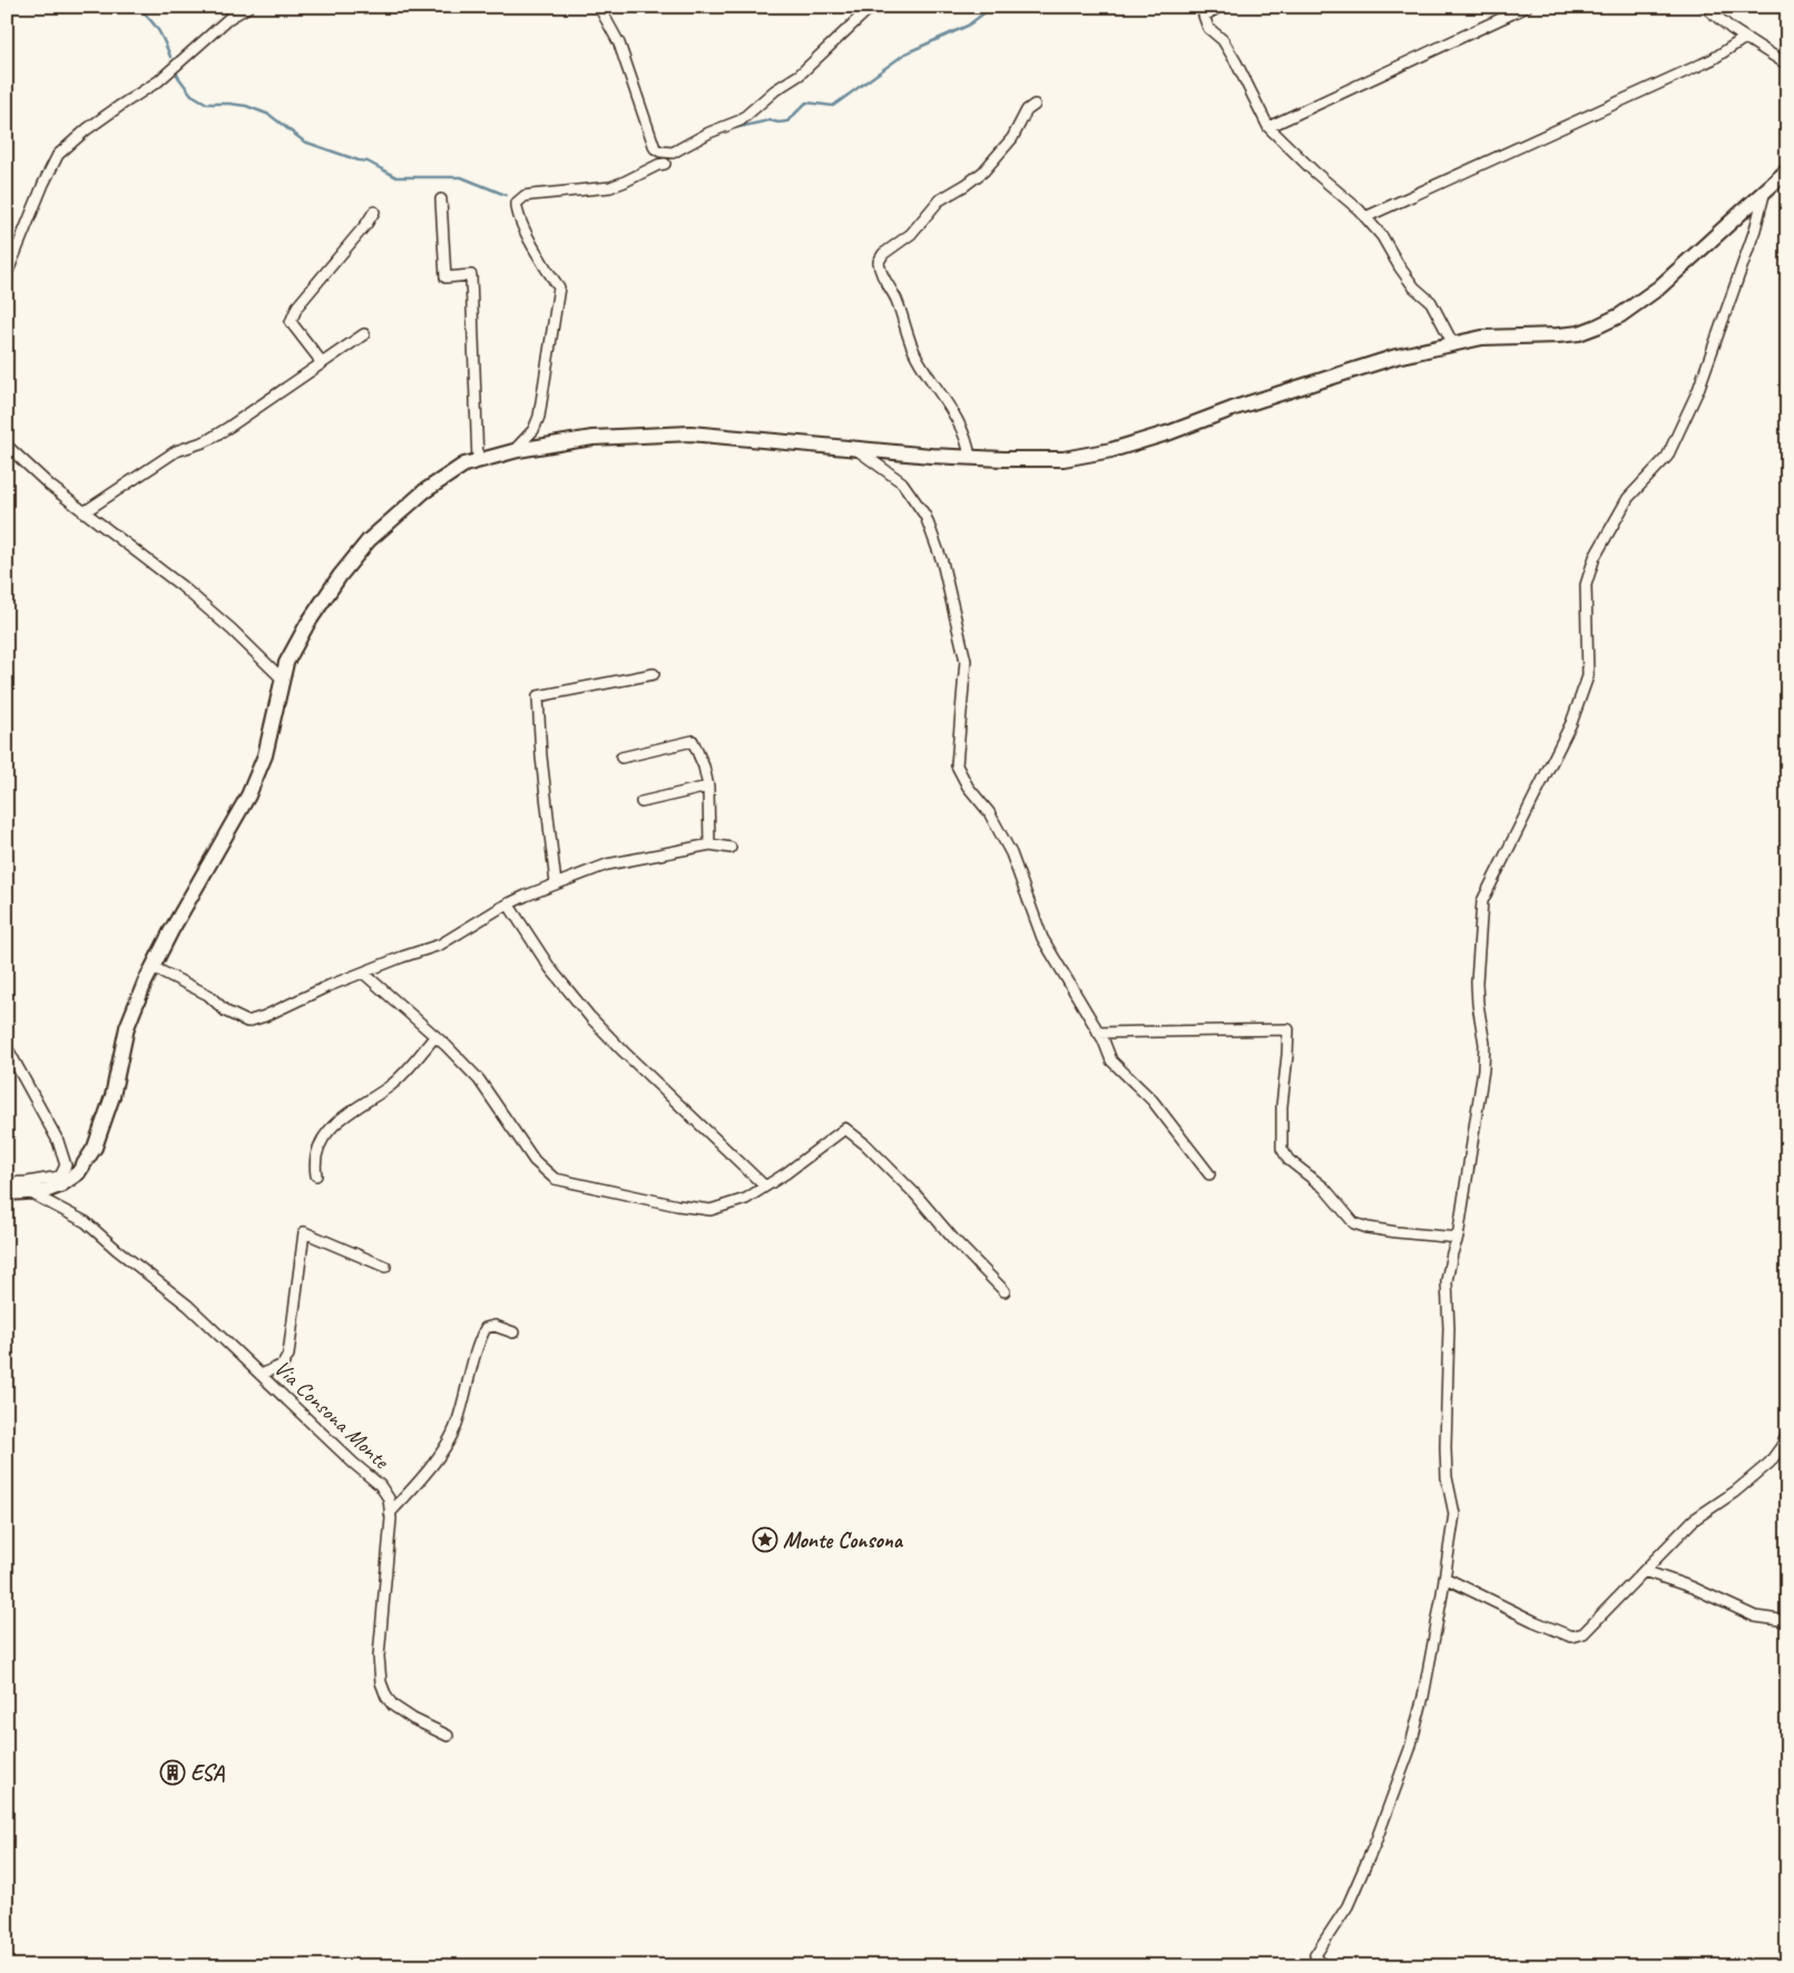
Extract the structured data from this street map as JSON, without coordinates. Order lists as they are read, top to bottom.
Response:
{
  "streets": {
    "street": ["Via Consona Monte"]
  },
  "places": {
    "place": ["Monte Consona"],
    "building": ["ESA"]
  }
}
